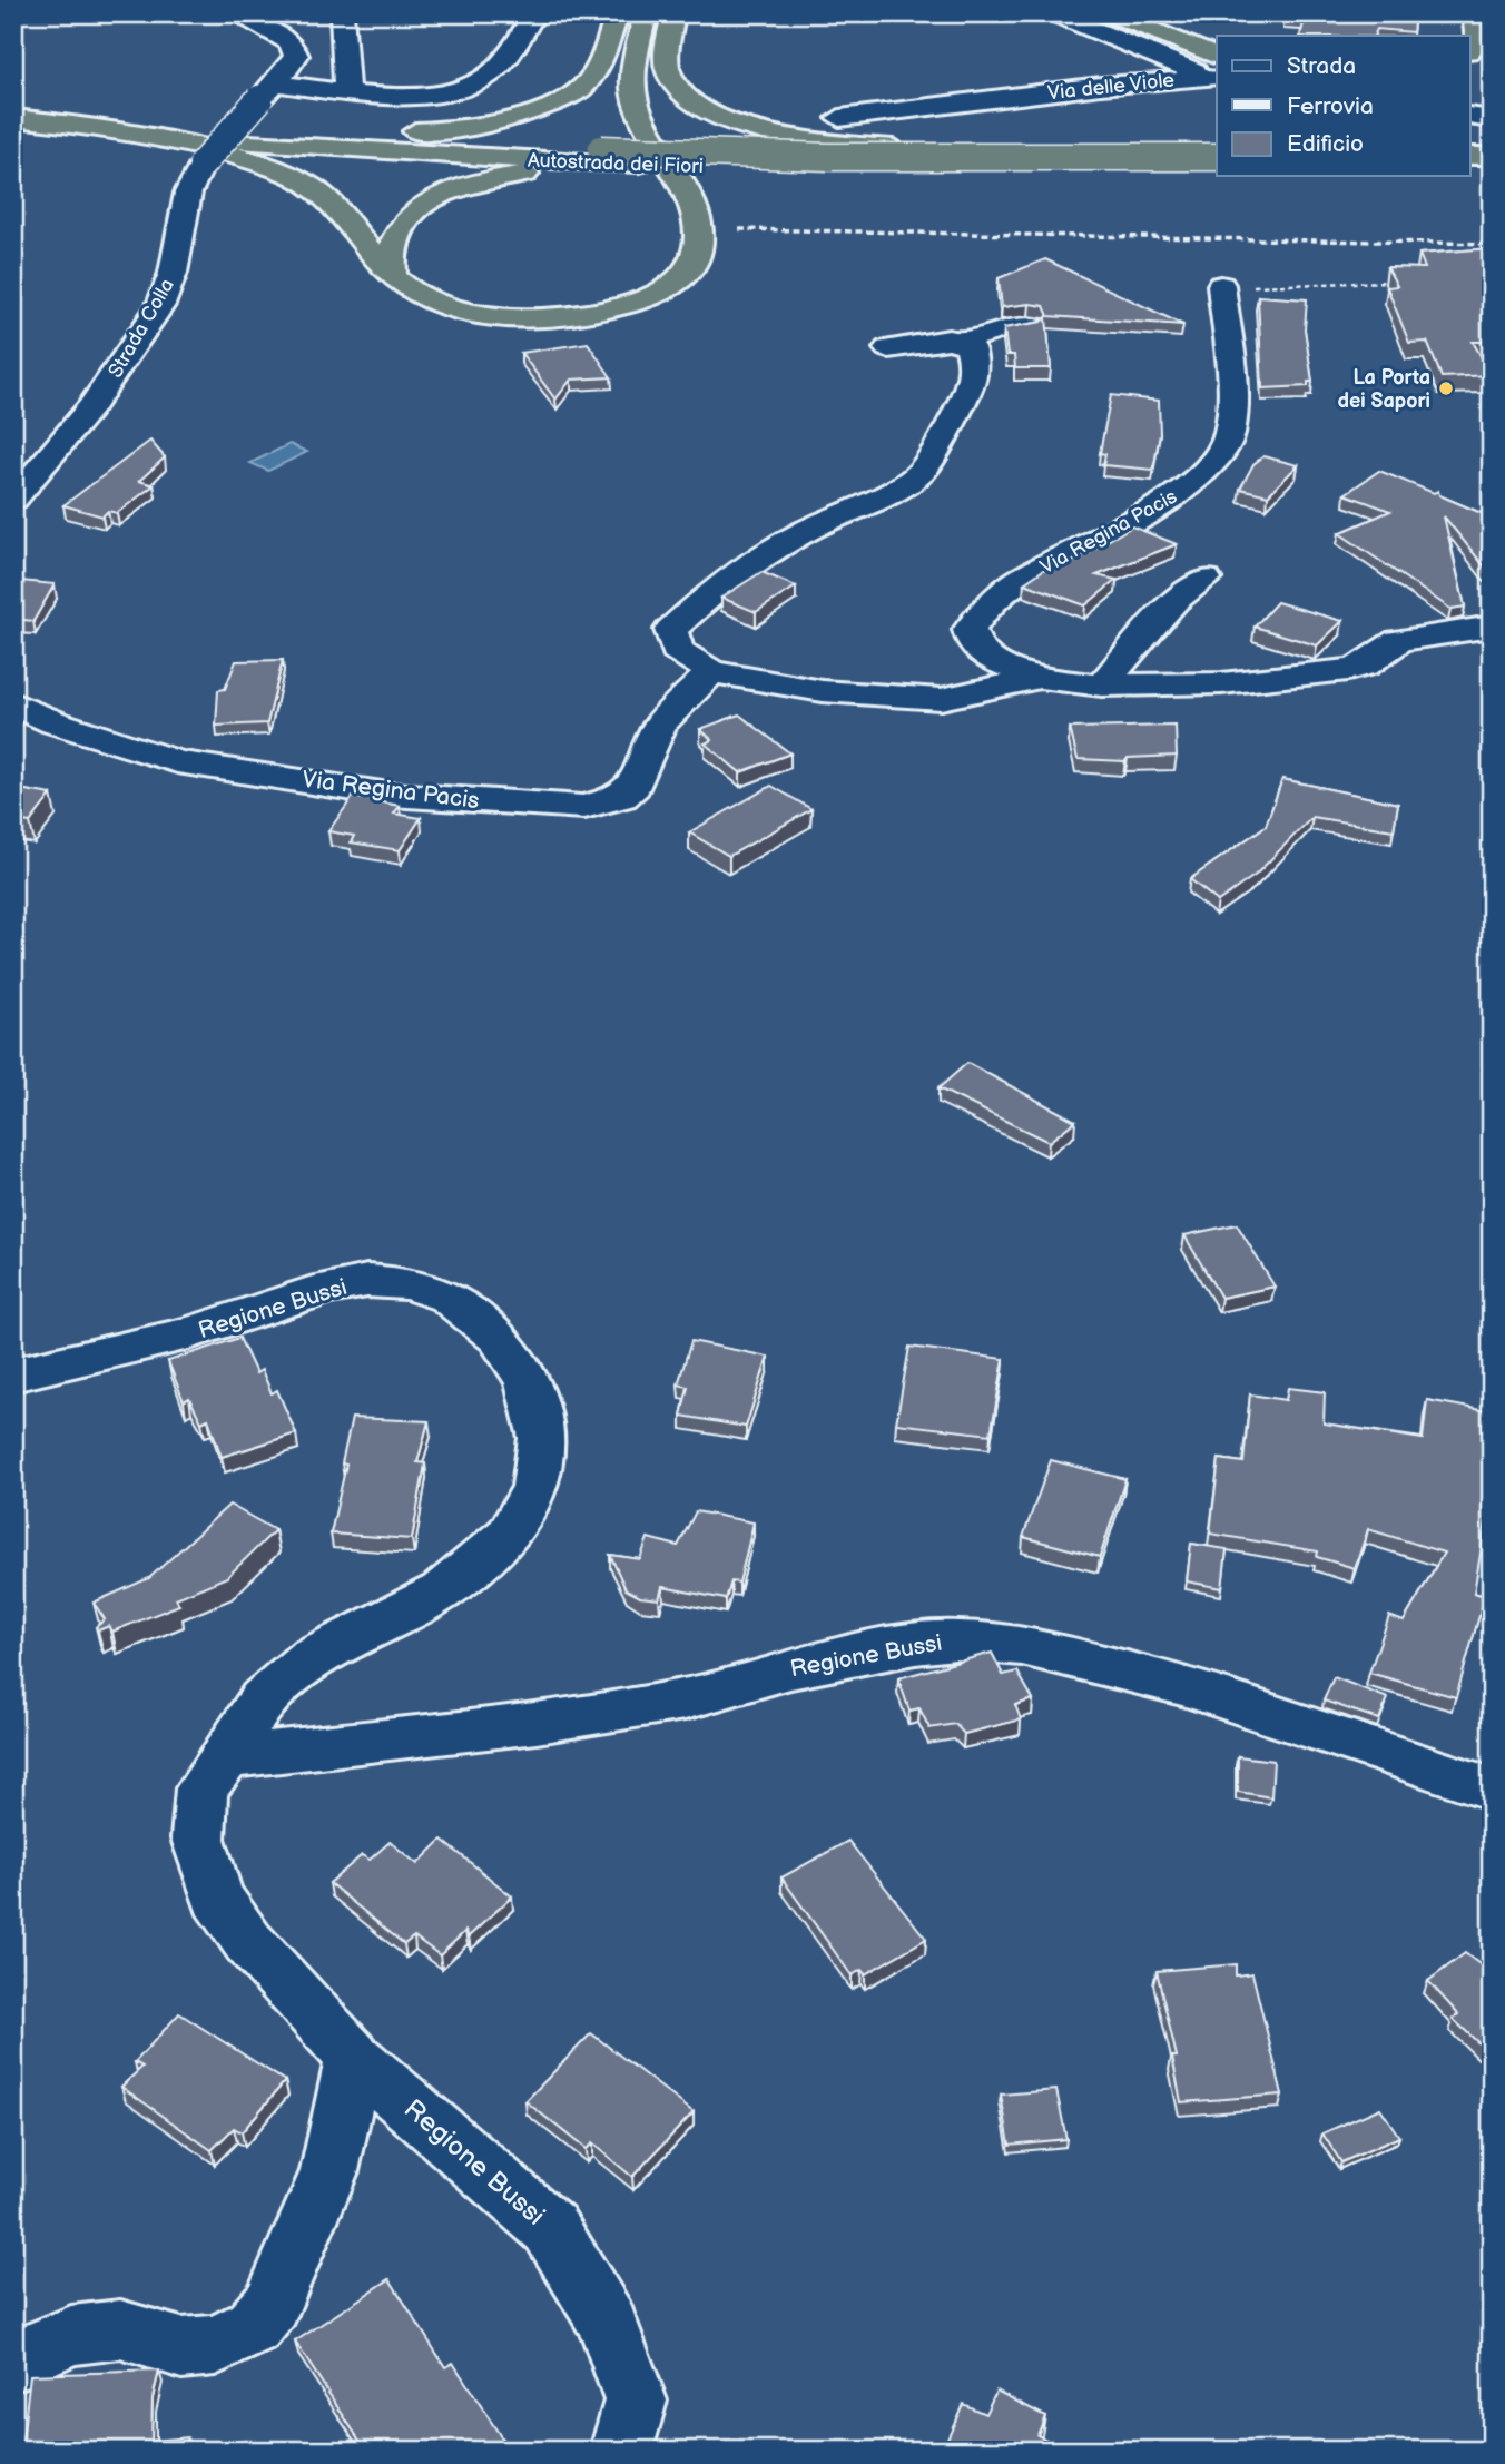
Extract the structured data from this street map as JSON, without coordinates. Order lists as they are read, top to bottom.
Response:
{
  "streets": {
    "highway": ["Autostrada dei Fiori"],
    "street": [
      "Via delle Viole",
      "Strada Colla",
      "Via Regina Pacis",
      "Regione Bussi"
    ]
  },
  "places": ["La Porta dei Sapori"],
  "legend": ["Strada", "Ferrovia", "Edificio"]
}
